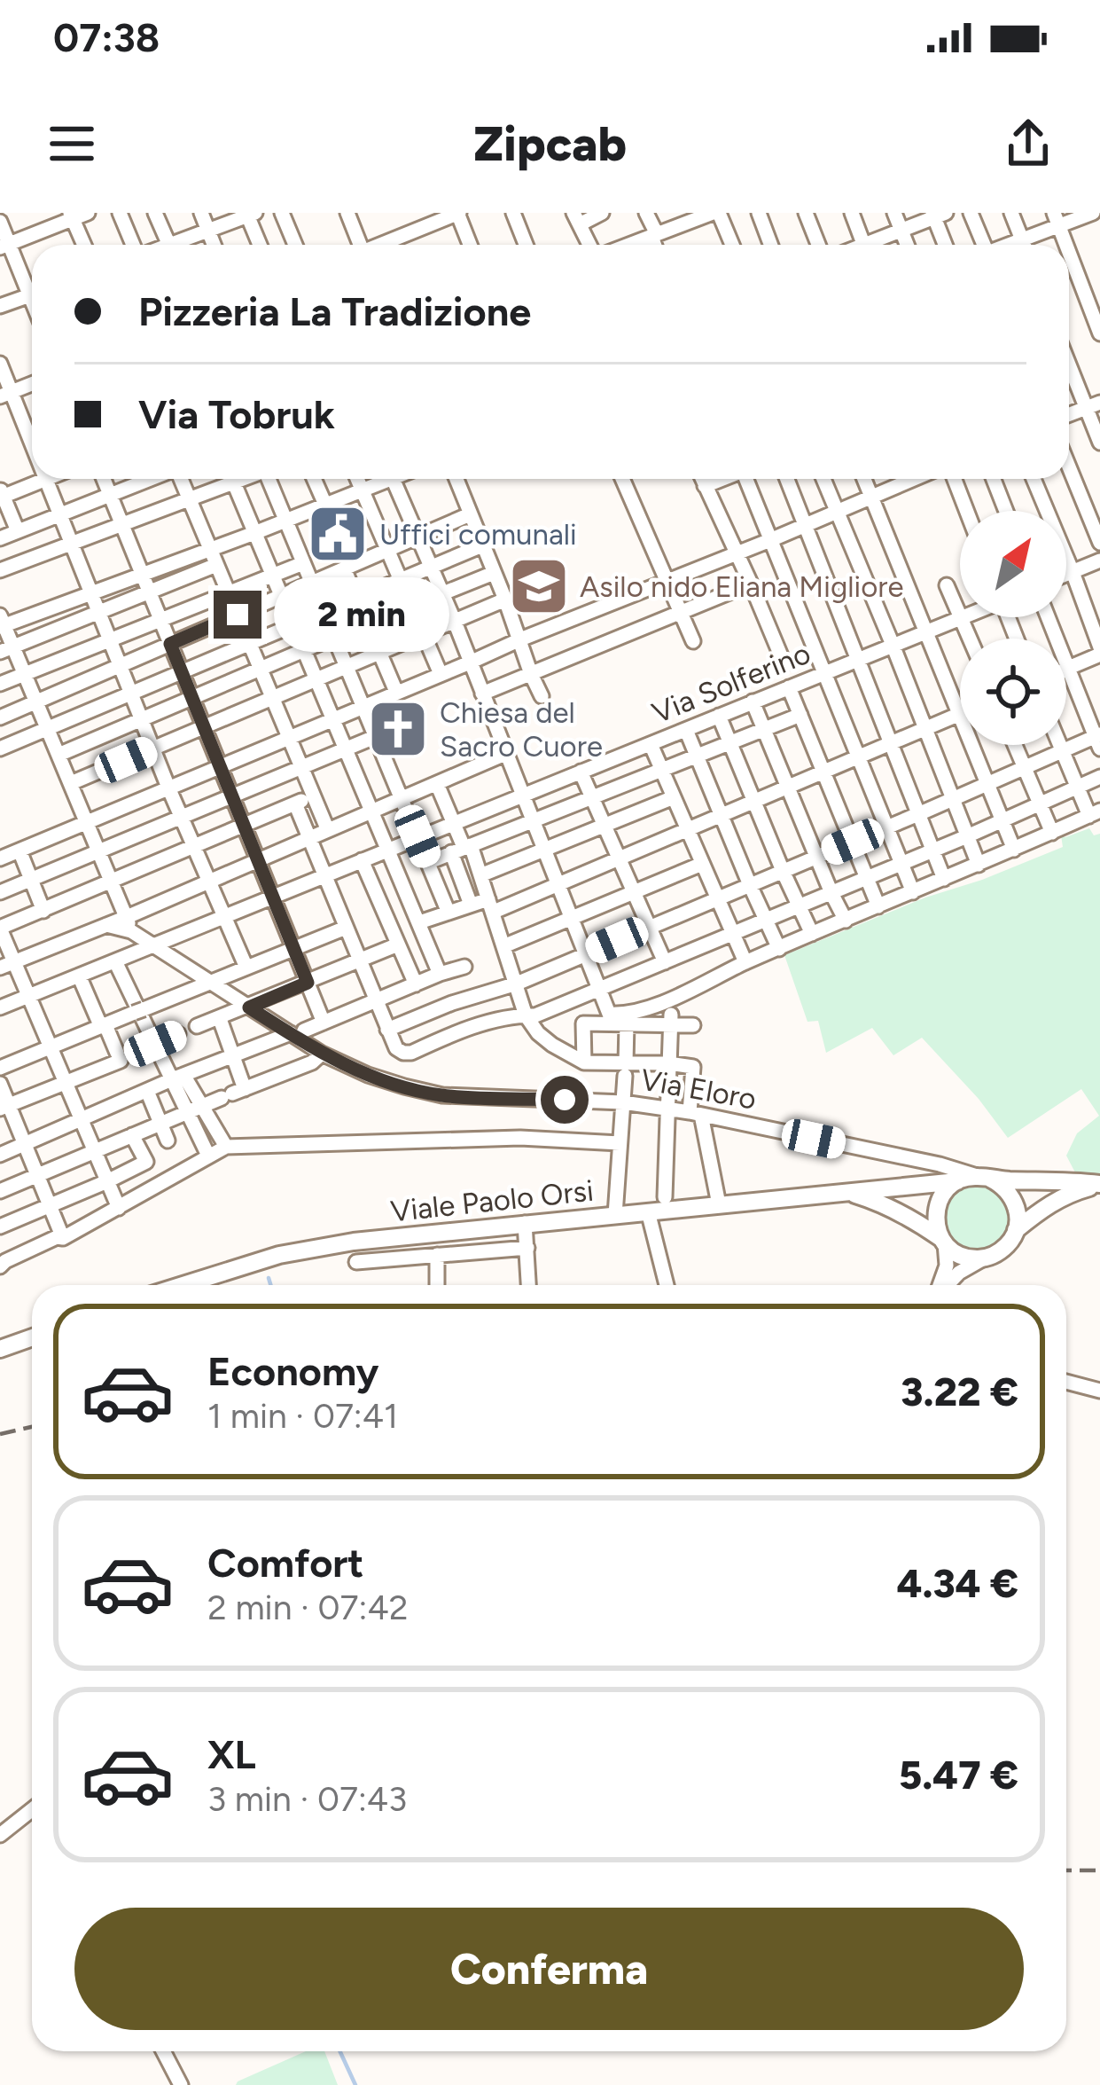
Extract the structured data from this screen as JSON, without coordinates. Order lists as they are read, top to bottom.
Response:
{
  "streets": {
    "main road": ["Viale Paolo Orsi"],
    "street": ["Via Solferino", "Via Eloro"]
  },
  "crossings": [
    ["Via Solferino", "Via Eloro"],
    ["Via Eloro", "Viale Paolo Orsi"]
  ],
  "places": {
    "public building": ["Uffici comunali"],
    "school or university": ["Asilo nido Eliana Migliore"],
    "church": ["Chiesa del Sacro Cuore"]
  },
  "north": "top right",
  "page": {
    "status": "07:38",
    "header": "Zipcab",
    "banner": ["Pizzeria La Tradizione", "Via Tobruk"],
    "bubble": "2 min",
    "list": [
      {
        "name": "Economy",
        "note": "1 min · 07:41",
        "value": "3.22 €"
      },
      {
        "name": "Comfort",
        "note": "2 min · 07:42",
        "value": "4.34 €"
      },
      {
        "name": "XL",
        "note": "3 min · 07:43",
        "value": "5.47 €"
      }
    ],
    "buttons": "Conferma"
  }
}
